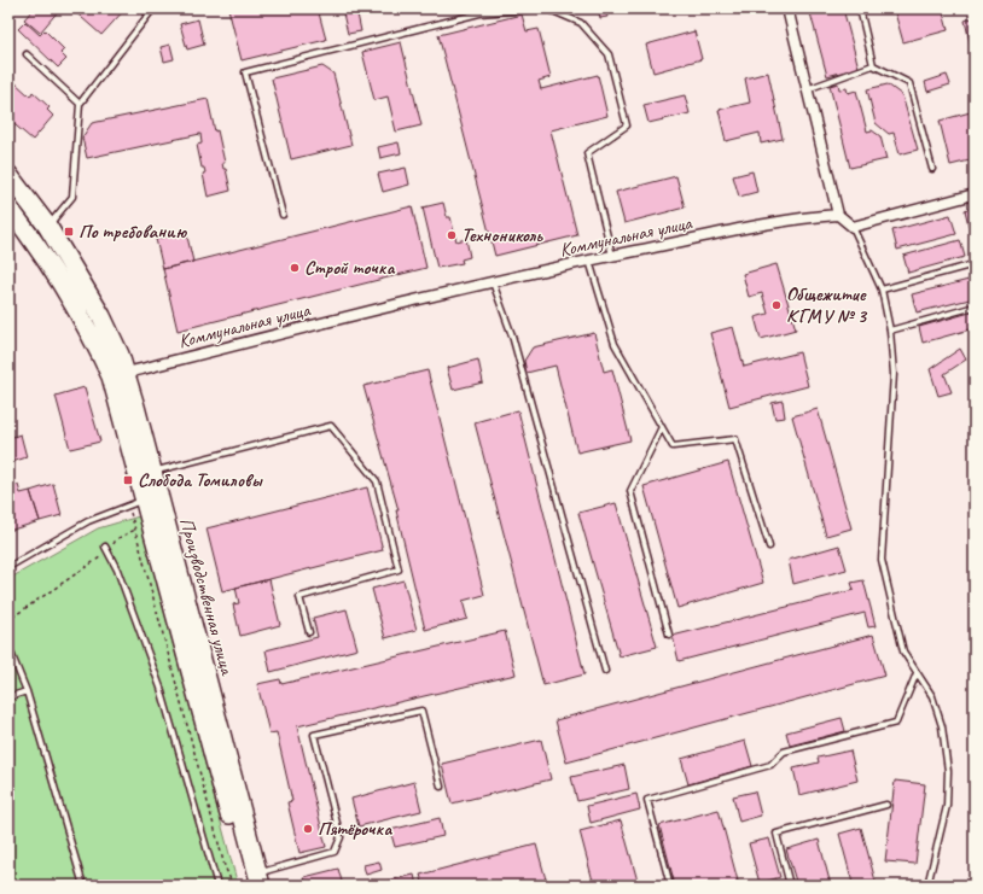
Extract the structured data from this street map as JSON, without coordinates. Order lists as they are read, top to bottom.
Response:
{
  "streets": {
    "highway": ["Производственная улица"],
    "street": ["Коммунальная улица"]
  },
  "crossings": [
    ["Коммунальная улица", "Производственная улица"]
  ],
  "places": {
    "transit": ["По требованию", "Слобода Томиловы"],
    "other": [
      "Технониколь",
      "Строй точка",
      "Общежитие КГМУ № 3",
      "Пятёрочка"
    ]
  }
}
